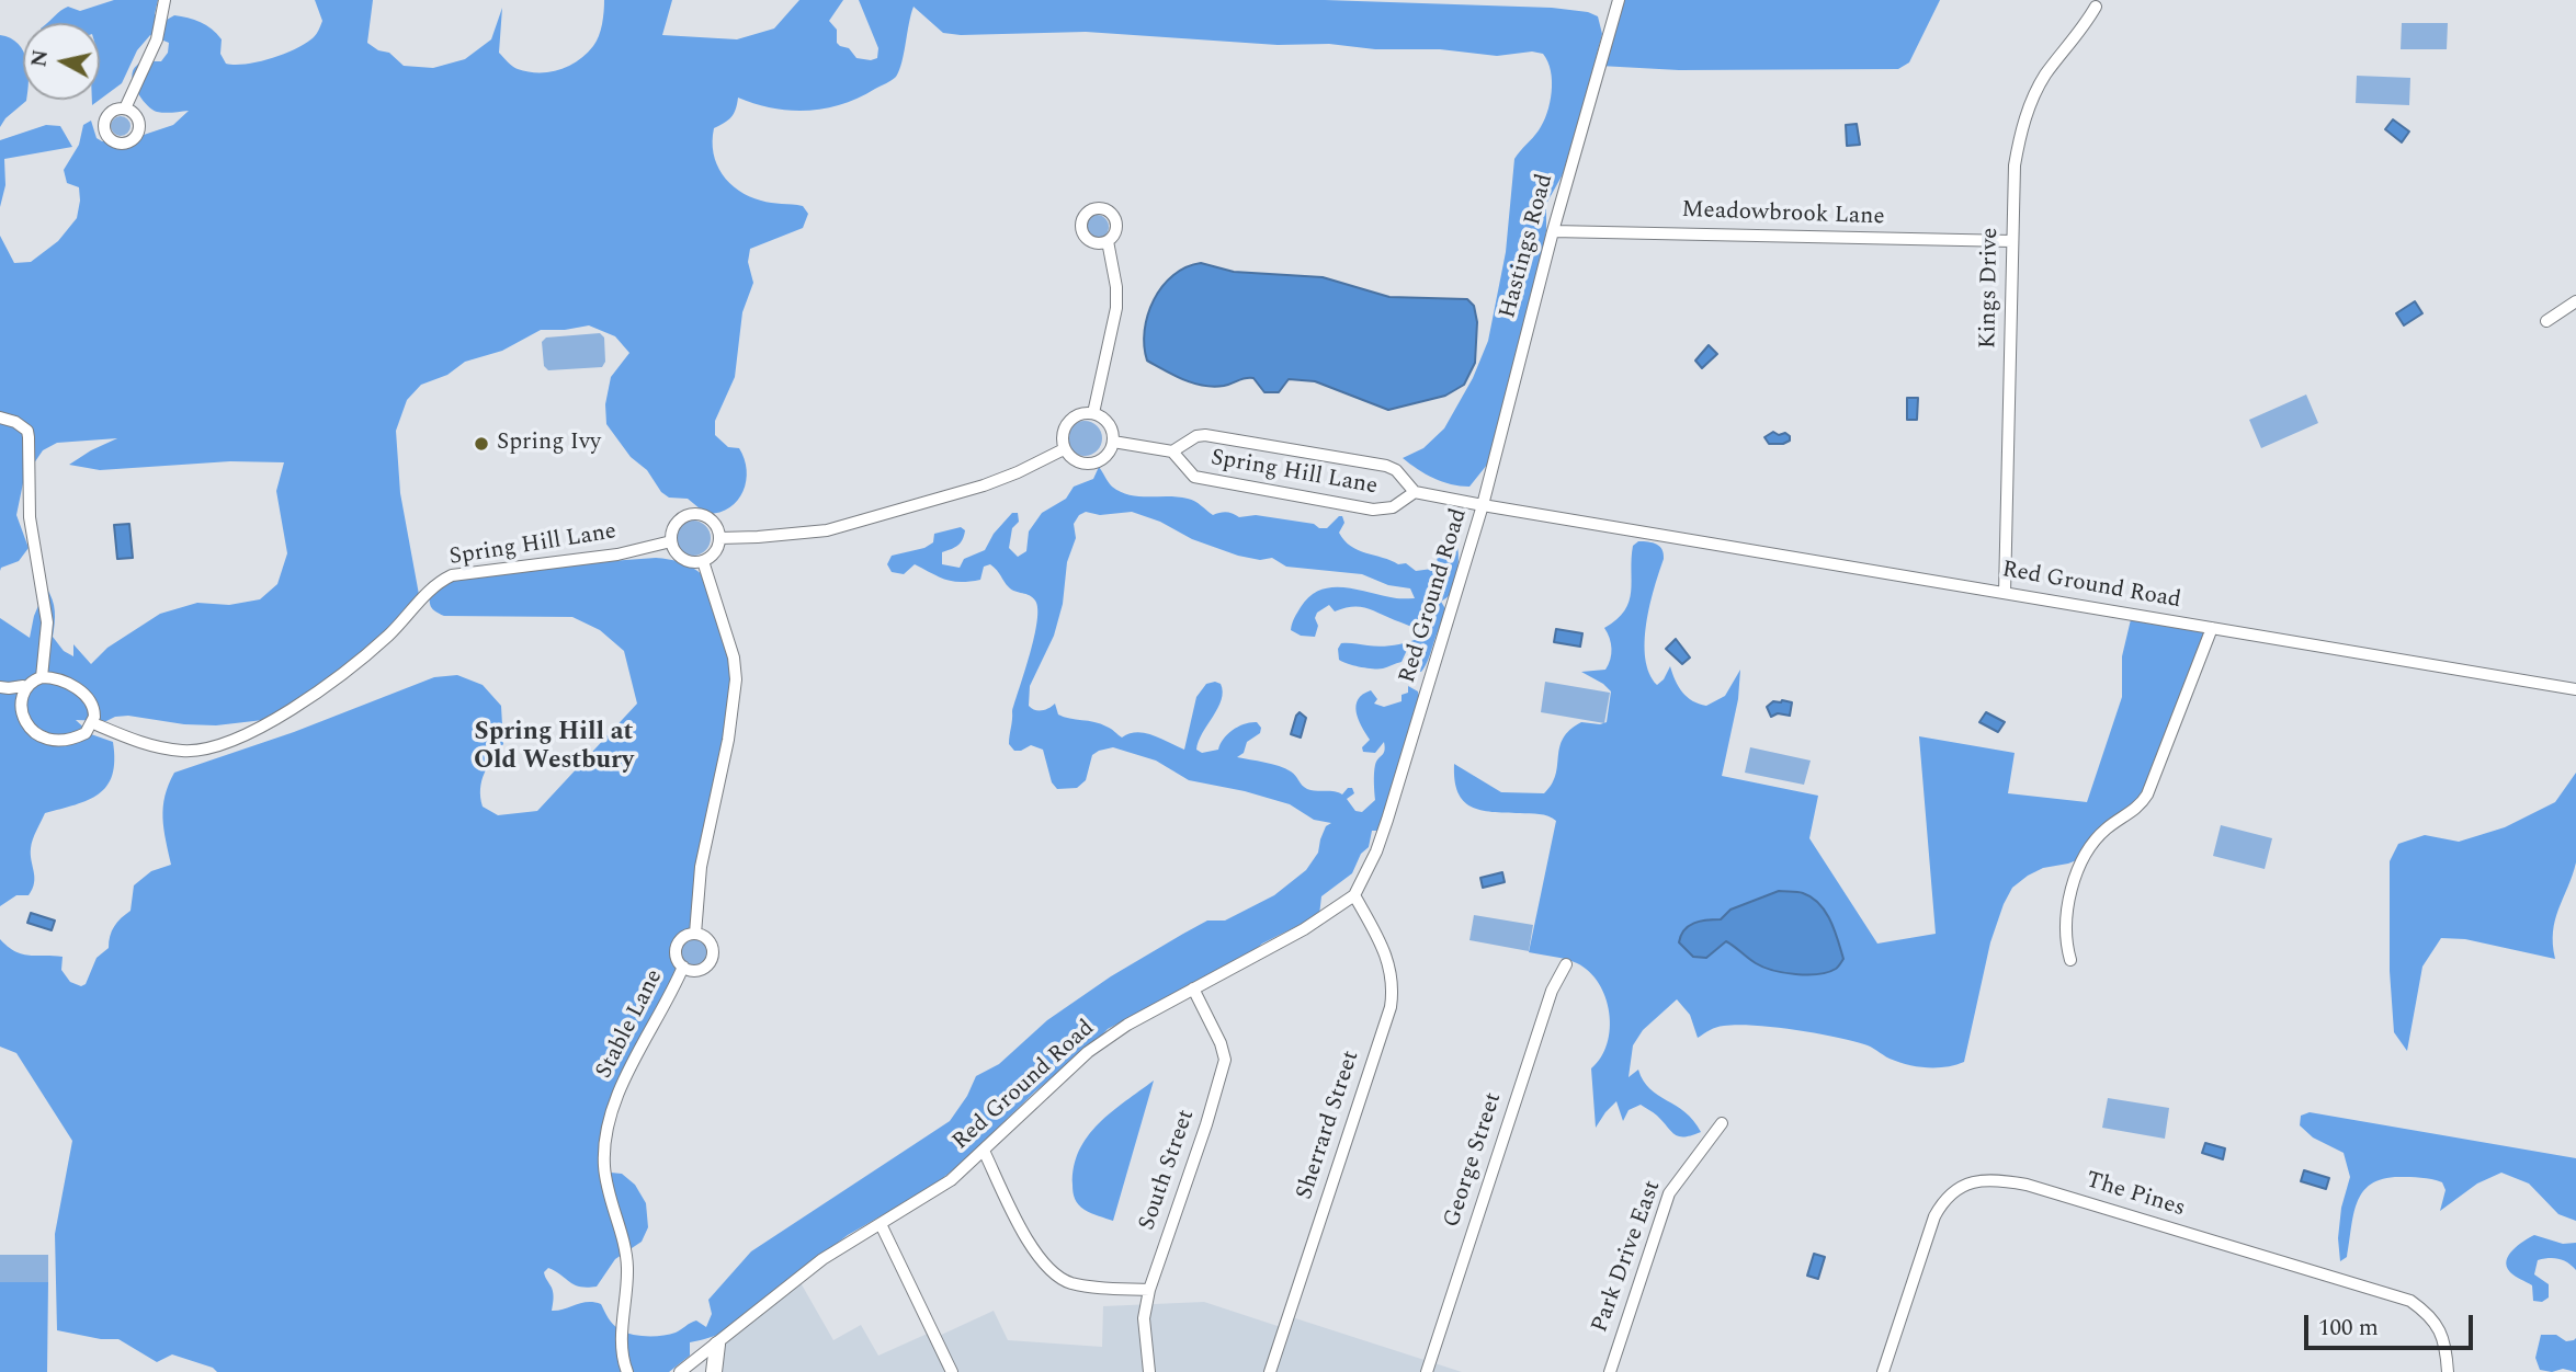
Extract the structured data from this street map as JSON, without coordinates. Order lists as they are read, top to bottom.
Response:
{
  "streets": {
    "street": [
      "Meadowbrook Lane",
      "Hastings Road",
      "Kings Drive",
      "Spring Hill Lane",
      "Red Ground Road",
      "Stable Lane",
      "Sherrard Street",
      "George Street",
      "South Street",
      "The Pines",
      "Park Drive East"
    ]
  },
  "crossings": [
    ["Meadowbrook Lane", "Hastings Road"],
    ["Meadowbrook Lane", "Kings Drive"],
    ["Hastings Road", "Red Ground Road"],
    ["Kings Drive", "Red Ground Road"],
    ["Spring Hill Lane", "Stable Lane"],
    ["Red Ground Road", "Sherrard Street"],
    ["Red Ground Road", "South Street"]
  ],
  "districts": ["Spring Hill at Old Westbury"],
  "places": ["Spring Ivy"],
  "scale_bar": "100 m",
  "north": "left"
}
